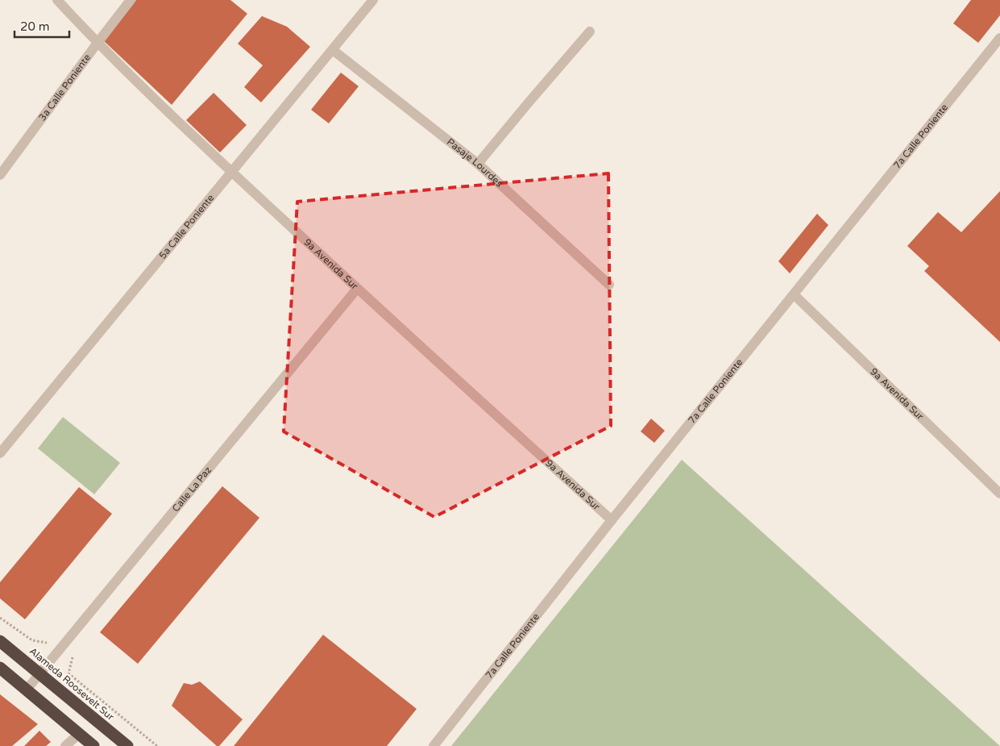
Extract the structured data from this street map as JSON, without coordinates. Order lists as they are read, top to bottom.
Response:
{
  "streets": {
    "highway": ["Alameda Roosevelt Sur"],
    "street": [
      "3a Calle Poniente",
      "7a Calle Poniente",
      "Pasaje Lourdes",
      "5a Calle Poniente",
      "9a Avenida Sur",
      "Calle La Paz"
    ]
  },
  "crossings": [
    ["3a Calle Poniente", "9a Avenida Sur"],
    ["7a Calle Poniente", "9a Avenida Sur"],
    ["Pasaje Lourdes", "5a Calle Poniente"],
    ["5a Calle Poniente", "9a Avenida Sur"],
    ["9a Avenida Sur", "Calle La Paz"],
    ["Calle La Paz", "Alameda Roosevelt Sur"]
  ],
  "scale_bar": "20 m"
}
